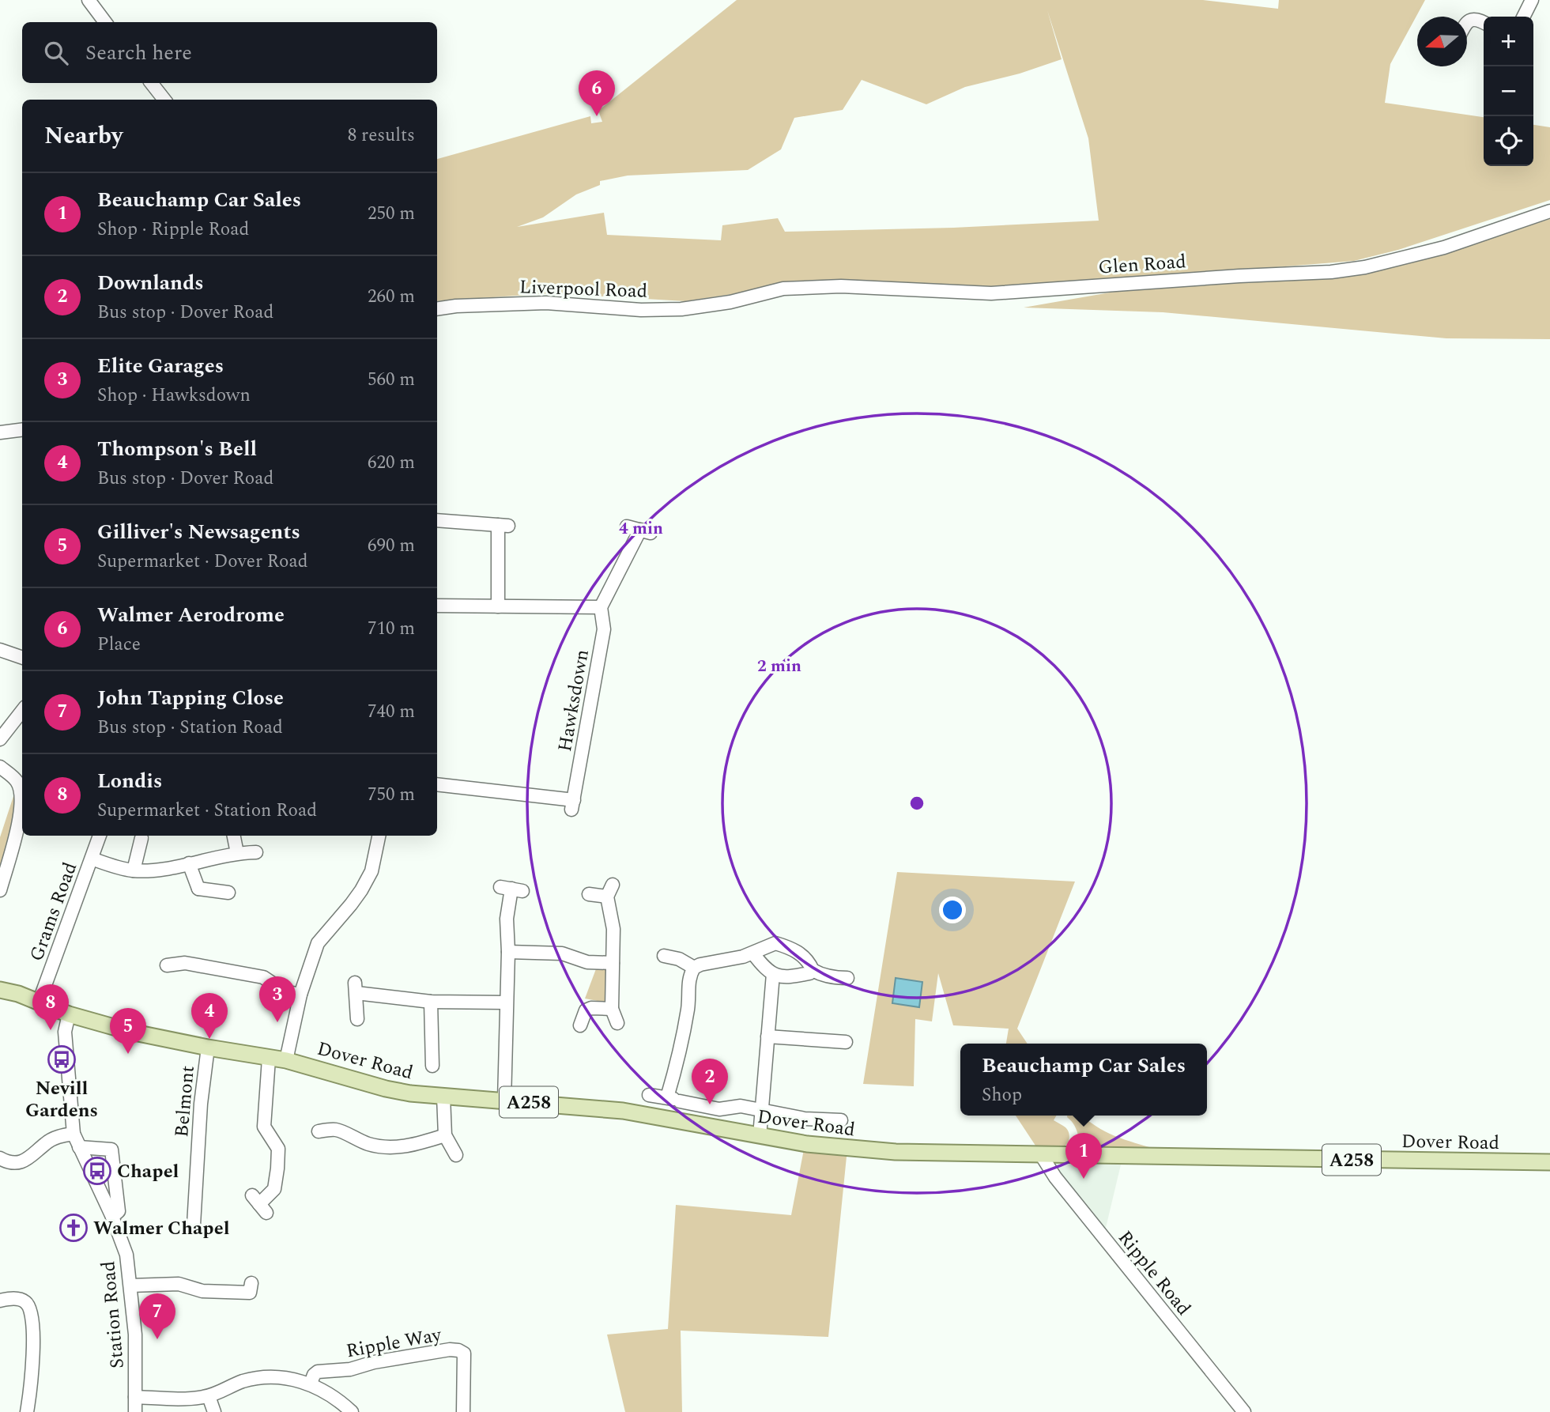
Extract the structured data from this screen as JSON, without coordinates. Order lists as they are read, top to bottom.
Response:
{
  "streets": {
    "main road": ["Dover Road", "A258"],
    "street": [
      "Glen Road",
      "Liverpool Road",
      "Hawksdown",
      "Grams Road",
      "Belmont",
      "Ripple Road",
      "Station Road",
      "Ripple Way"
    ]
  },
  "crossings": [
    ["Glen Road", "Liverpool Road"],
    ["Grams Road", "A258"],
    ["Dover Road", "Belmont"],
    ["Dover Road", "A258"],
    ["Dover Road", "Ripple Road"],
    ["Dover Road", "Station Road"],
    ["A258", "Station Road"]
  ],
  "places": {
    "bus stop": ["Nevill Gardens", "Chapel"],
    "church": ["Walmer Chapel"]
  },
  "north": "left",
  "page": {
    "map_buttons": ["+", "−"],
    "search": "Search here",
    "pins": [
      "6",
      "3",
      "8",
      "4",
      "5",
      "2",
      "1",
      "7"
    ],
    "heading": ["Nearby", "8 results"],
    "list": [
      {
        "mark": "1",
        "name": "Beauchamp Car Sales",
        "note": "Shop · Ripple Road",
        "value": "250 m"
      },
      {
        "mark": "2",
        "name": "Downlands",
        "note": "Bus stop · Dover Road",
        "value": "260 m"
      },
      {
        "mark": "3",
        "name": "Elite Garages",
        "note": "Shop · Hawksdown",
        "value": "560 m"
      },
      {
        "mark": "4",
        "name": "Thompson's Bell",
        "note": "Bus stop · Dover Road",
        "value": "620 m"
      },
      {
        "mark": "5",
        "name": "Gilliver's Newsagents",
        "note": "Supermarket · Dover Road",
        "value": "690 m"
      },
      {
        "mark": "6",
        "name": "Walmer Aerodrome",
        "note": "Place",
        "value": "710 m"
      },
      {
        "mark": "7",
        "name": "John Tapping Close",
        "note": "Bus stop · Station Road",
        "value": "740 m"
      },
      {
        "mark": "8",
        "name": "Londis",
        "note": "Supermarket · Station Road",
        "value": "750 m"
      }
    ],
    "popup": ["Beauchamp Car Sales", "Shop"]
  },
  "rings": ["4 min", "2 min"]
}
